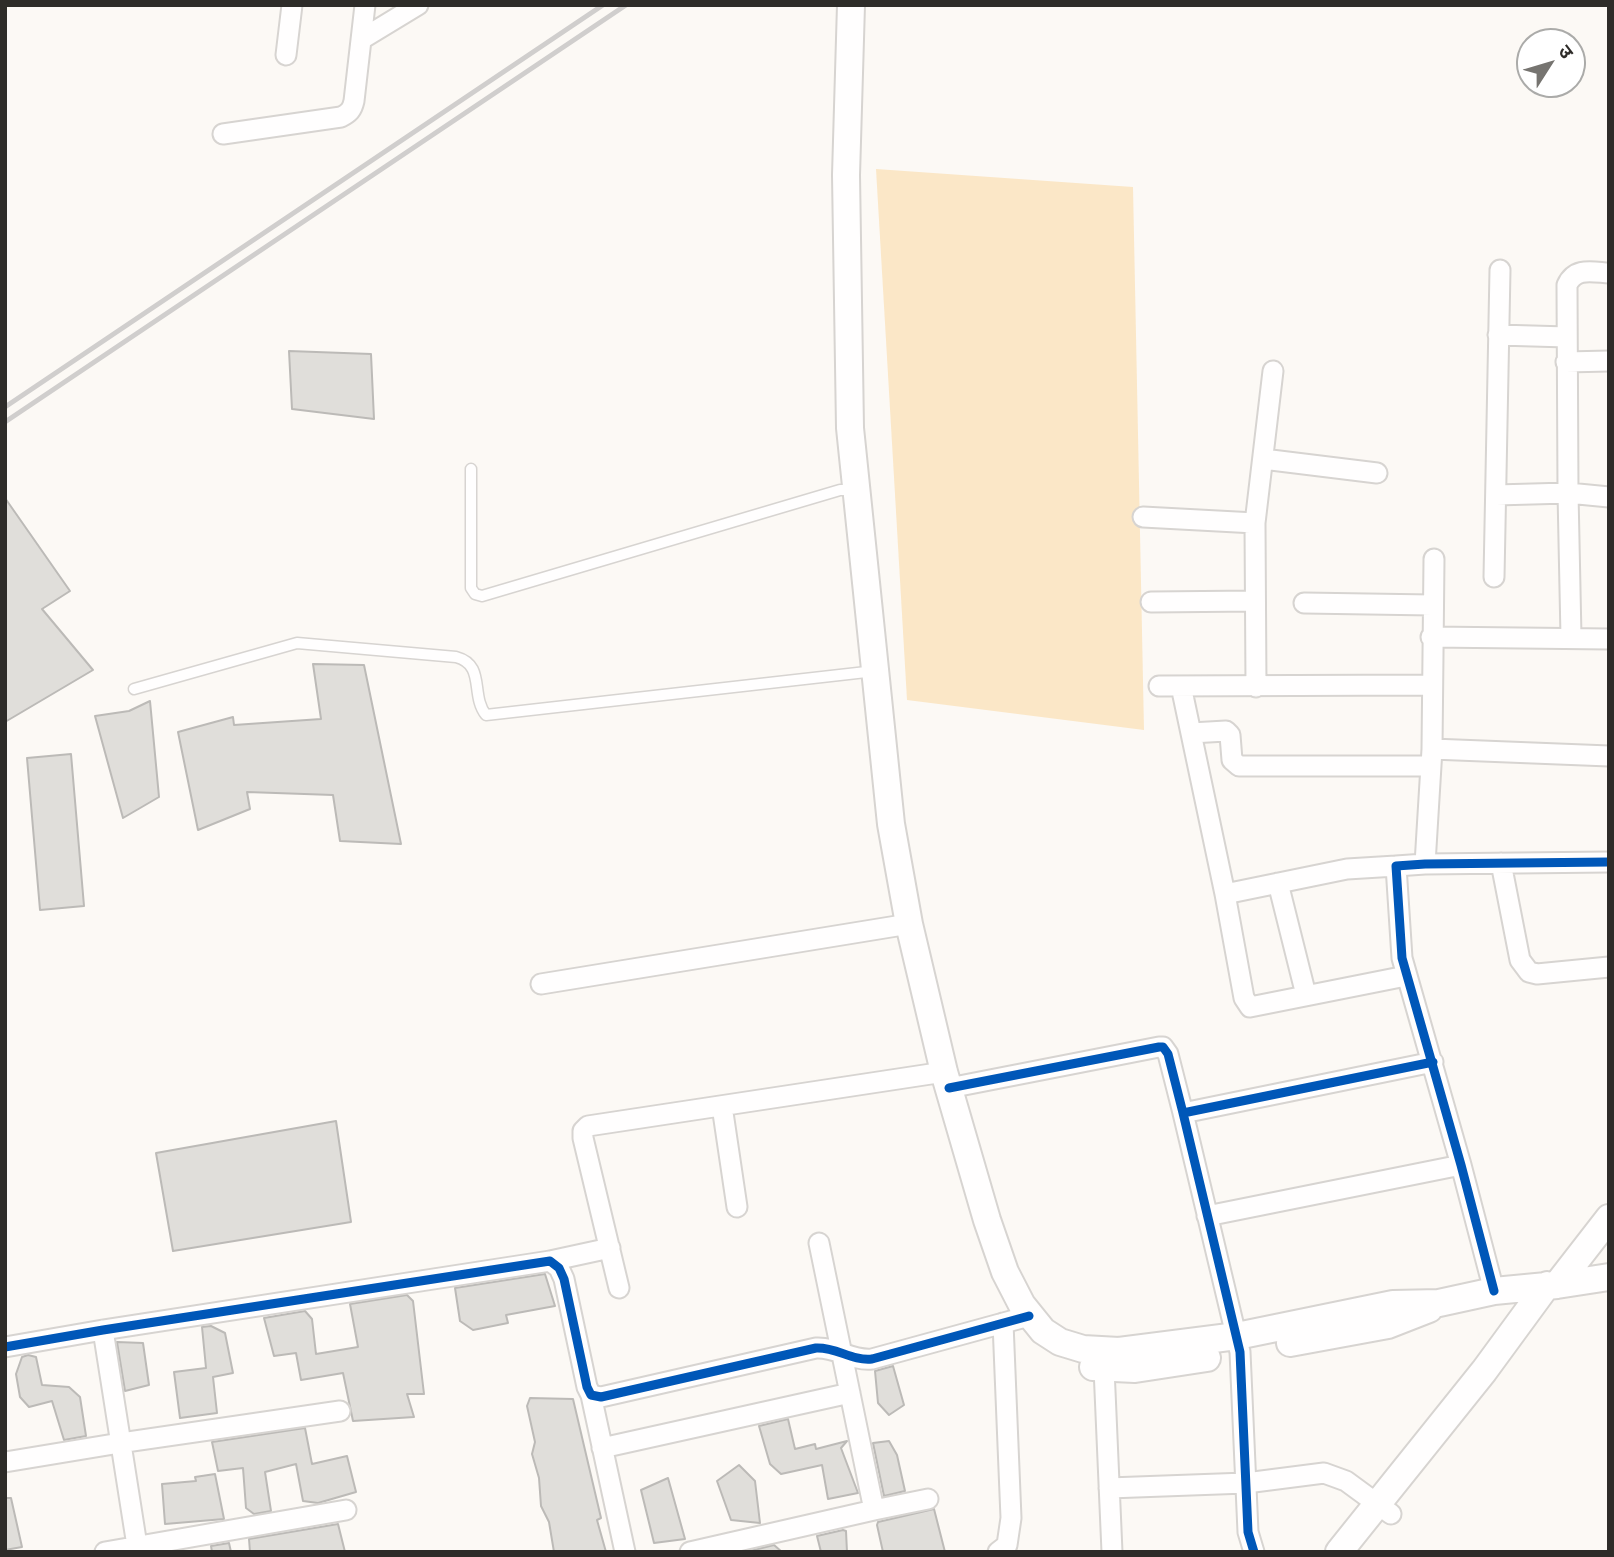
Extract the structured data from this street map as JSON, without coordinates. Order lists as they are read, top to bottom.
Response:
{
  "north": "top right"
}
